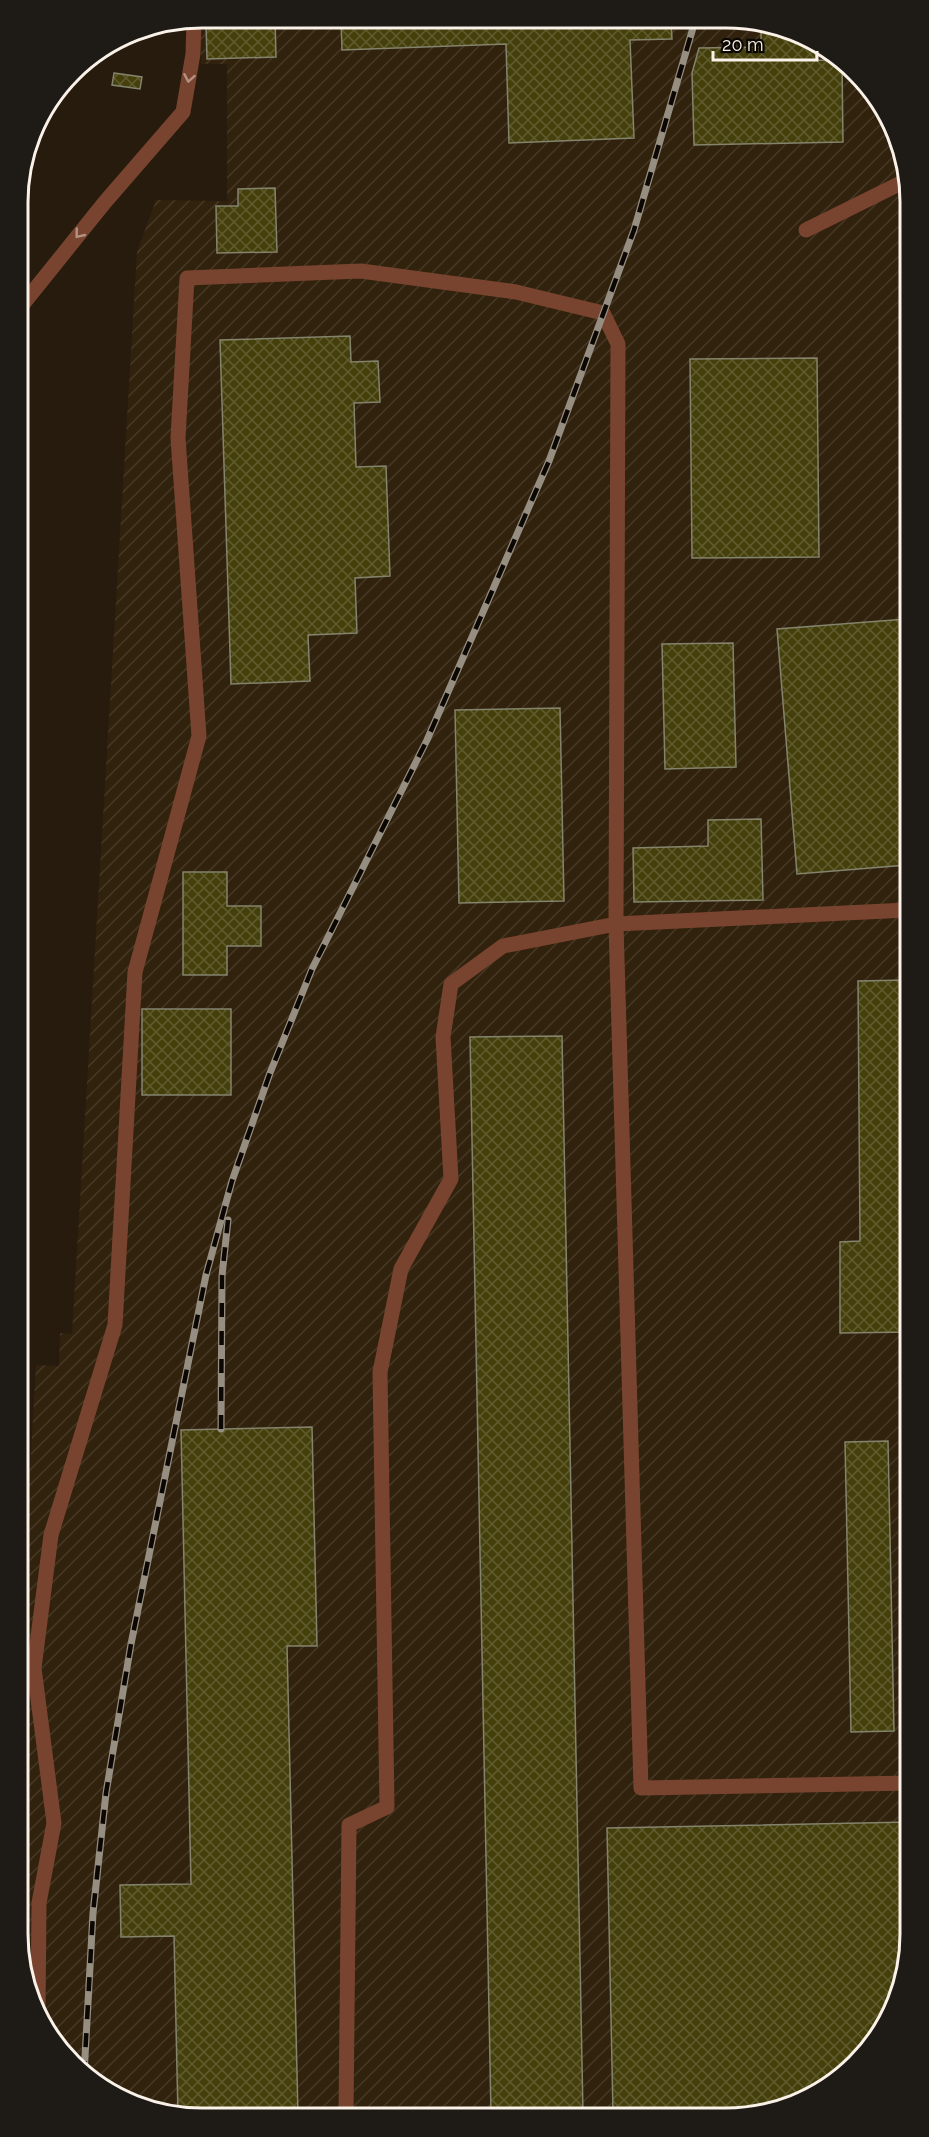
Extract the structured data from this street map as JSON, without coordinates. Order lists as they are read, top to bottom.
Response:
{
  "scale_bar": "20 m"
}
